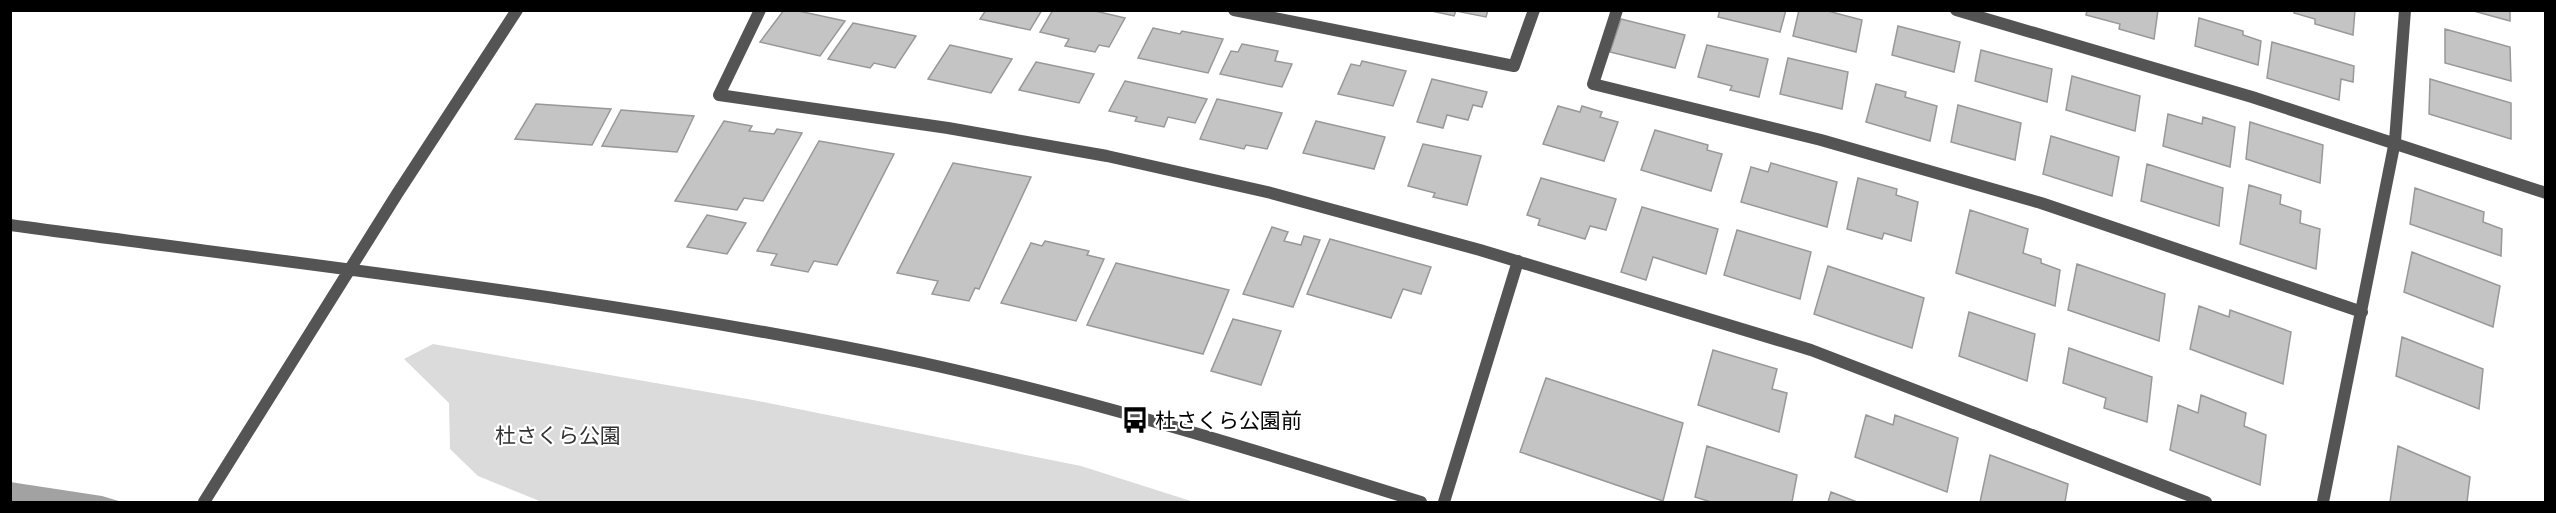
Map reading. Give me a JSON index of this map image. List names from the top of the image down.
{
  "parks": ["杜さくら公園"],
  "places": {
    "bus stop": ["杜さくら公園前"]
  }
}
